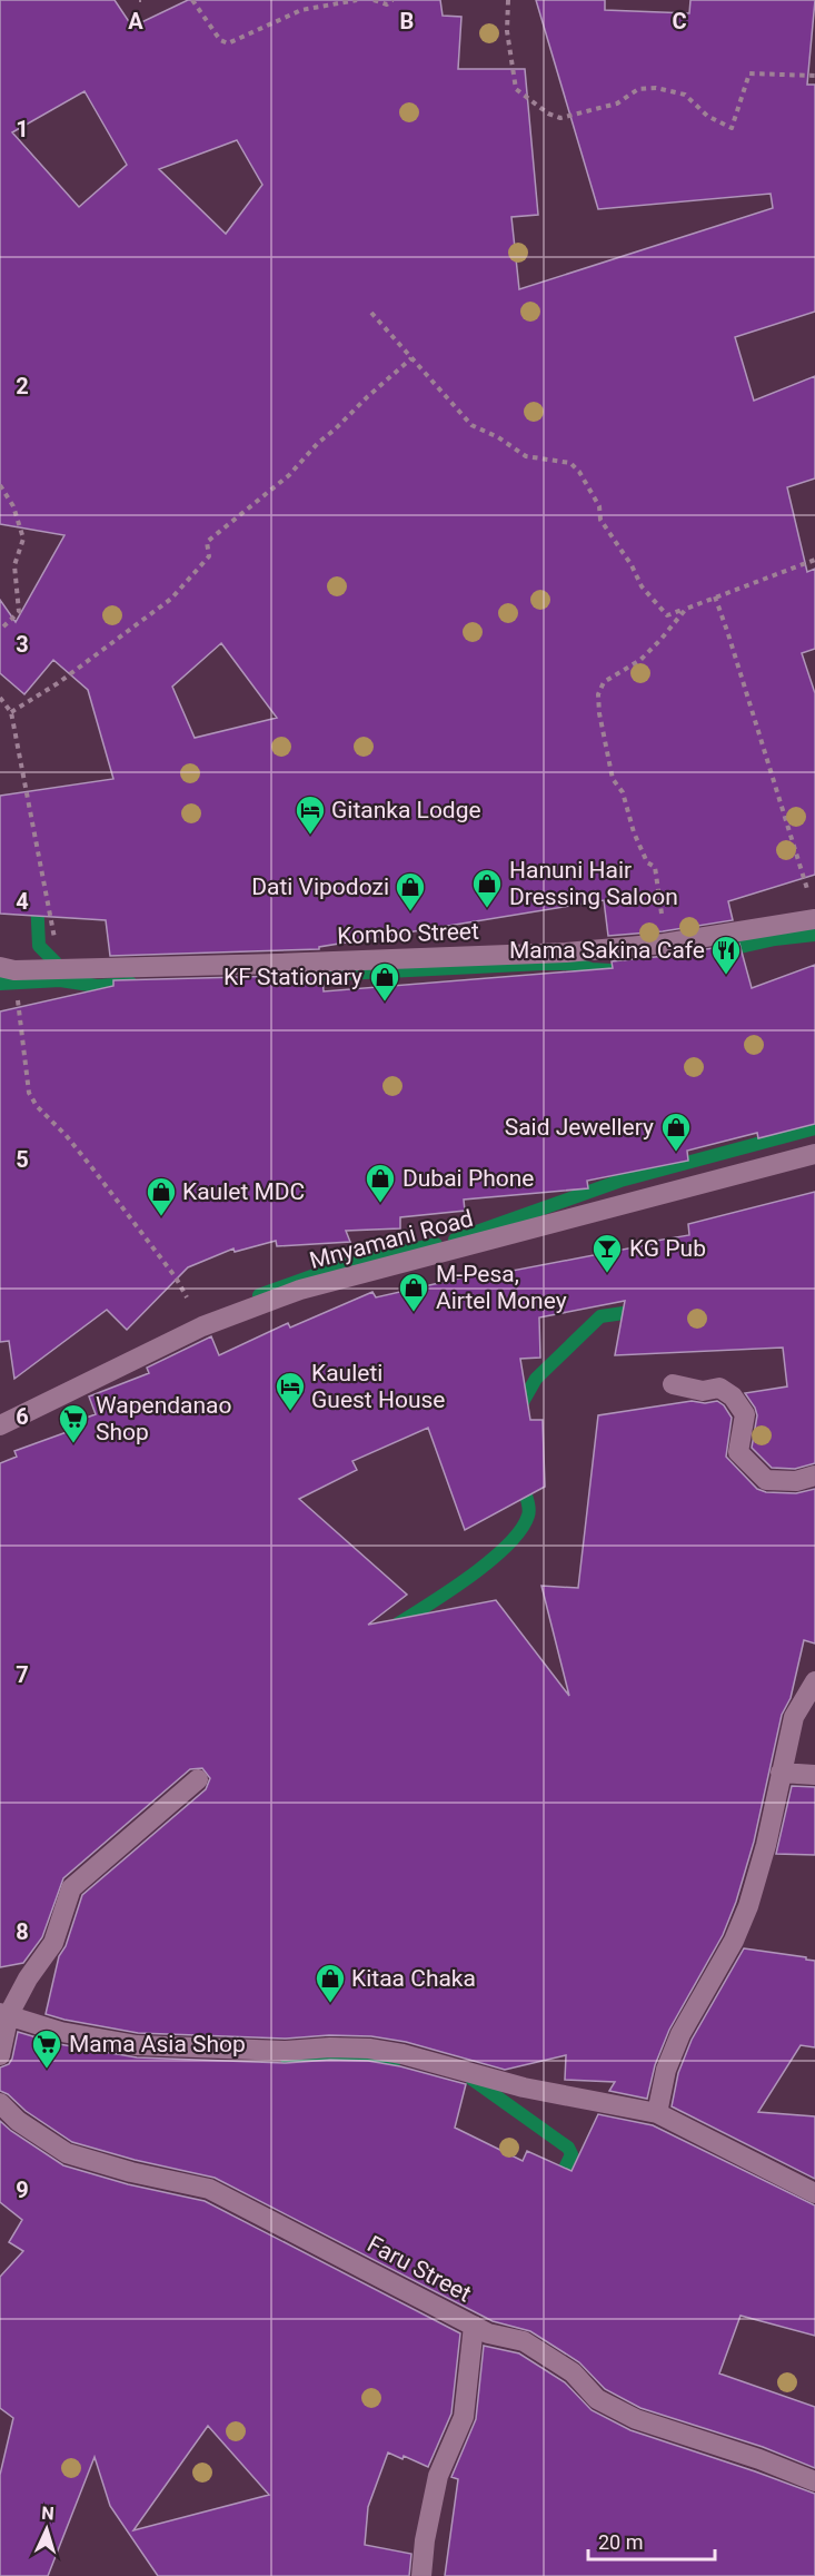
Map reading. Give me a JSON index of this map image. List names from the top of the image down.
{
  "streets": {
    "street": ["Kombo Street", "Mnyamani Road", "Faru Street"]
  },
  "places": {
    "hotel": ["Gitanka Lodge", "Kauleti Guest House"],
    "shop": [
      "Hanuni Hair Dressing Saloon",
      "Dati Vipodozi",
      "KF Stationary",
      "Said Jewellery",
      "Dubai Phone",
      "Kaulet MDC",
      "M-Pesa, Airtel Money",
      "Kitaa Chaka"
    ],
    "restaurant": ["Mama Sakina Cafe"],
    "bar": ["KG Pub"],
    "supermarket": ["Wapendanao Shop", "Mama Asia Shop"]
  },
  "scale_bar": "20 m",
  "north": "top",
  "grid": {
    "columns": ["A", "B", "C"],
    "rows": [
      "1",
      "2",
      "3",
      "4",
      "5",
      "6",
      "7",
      "8",
      "9"
    ]
  }
}
